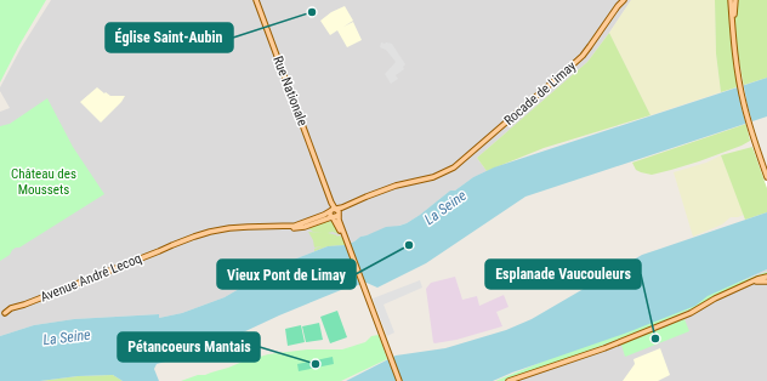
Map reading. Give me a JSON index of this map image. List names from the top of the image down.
{
  "streets": {
    "main road": ["Rue Nationale", "Rocade de Limay", "Avenue André Lecoq"]
  },
  "crossings": [
    ["Rue Nationale", "Rocade de Limay"],
    ["Rue Nationale", "Avenue André Lecoq"],
    ["Rocade de Limay", "Avenue André Lecoq"]
  ],
  "water": ["La Seine"],
  "parks": ["Château des Moussets"],
  "places": [
    "Église Saint-Aubin",
    "Vieux Pont de Limay",
    "Esplanade Vaucouleurs",
    "Pétancoeurs Mantais"
  ]
}
